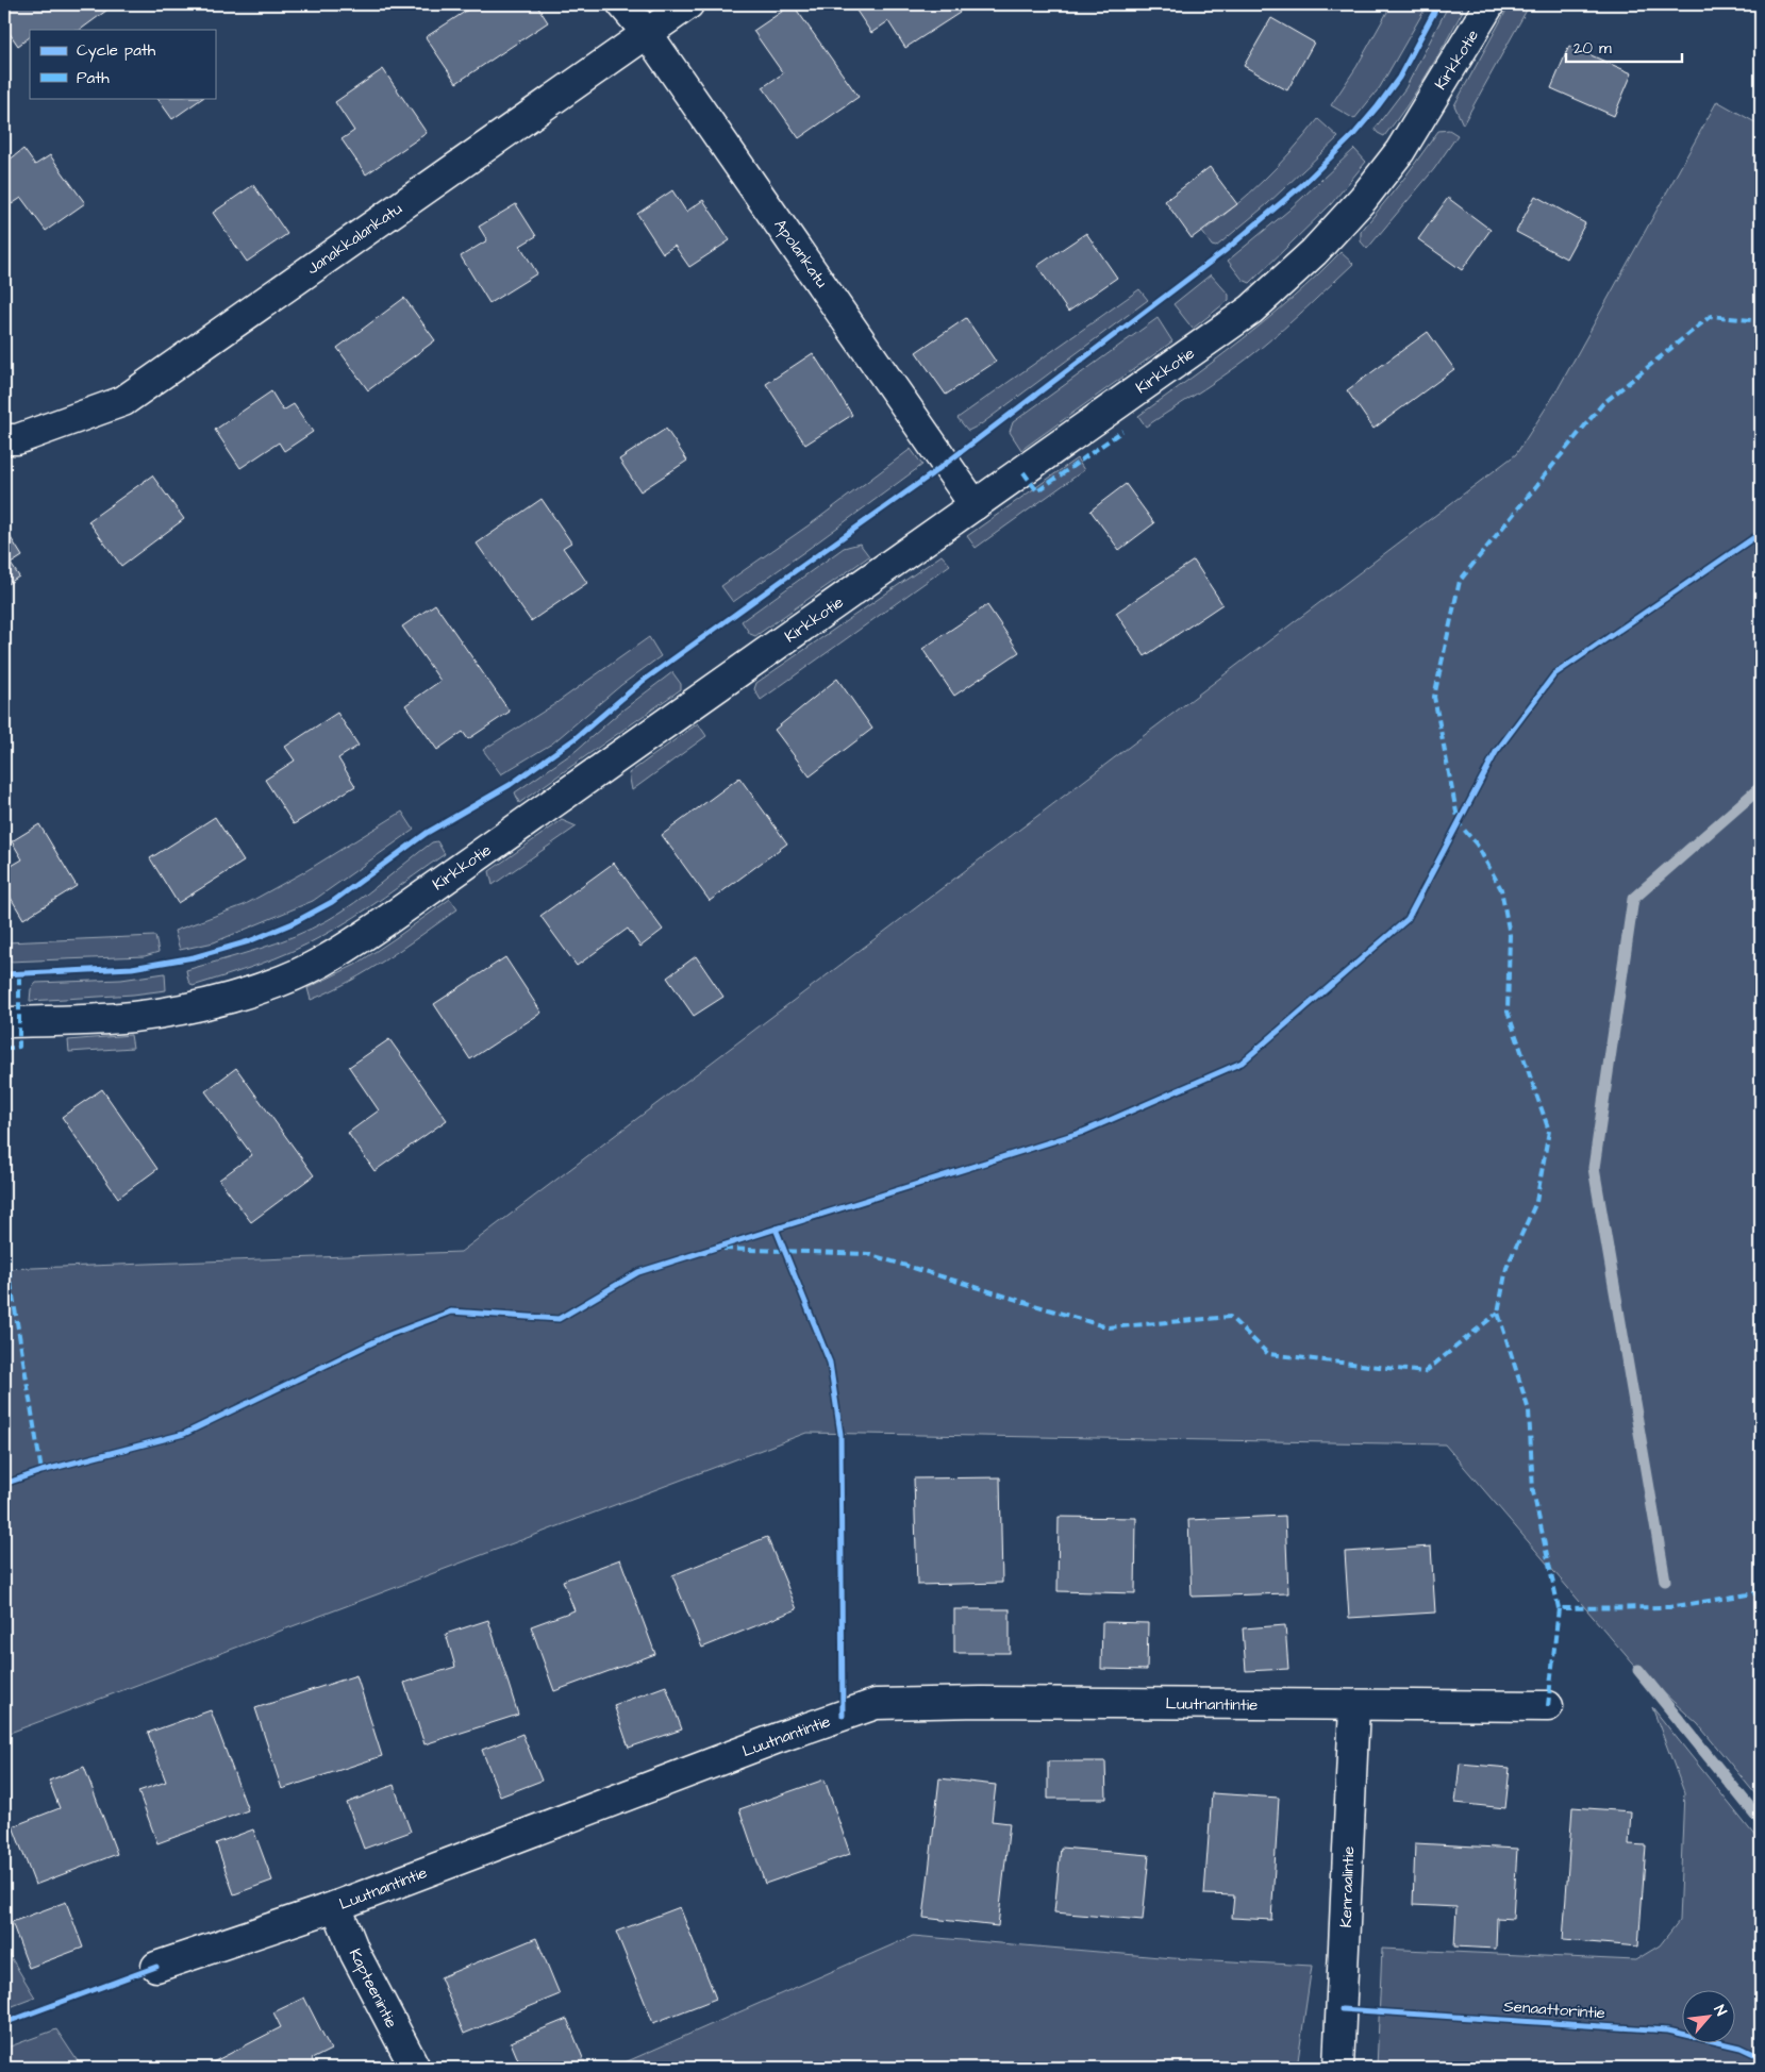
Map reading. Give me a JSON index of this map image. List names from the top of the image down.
{
  "streets": {
    "street": [
      "Kirkkotie",
      "Janakkalankatu",
      "Apolankatu",
      "Luutnantintie",
      "Kenraalintie",
      "Kapteenintie"
    ],
    "cycle path": ["Senaattorintie"]
  },
  "crossings": [
    ["Kirkkotie", "Apolankatu"],
    ["Janakkalankatu", "Apolankatu"],
    ["Luutnantintie", "Kenraalintie"],
    ["Luutnantintie", "Kapteenintie"]
  ],
  "legend": ["Cycle path", "Path"],
  "scale_bar": "20 m",
  "north": "top right"
}
